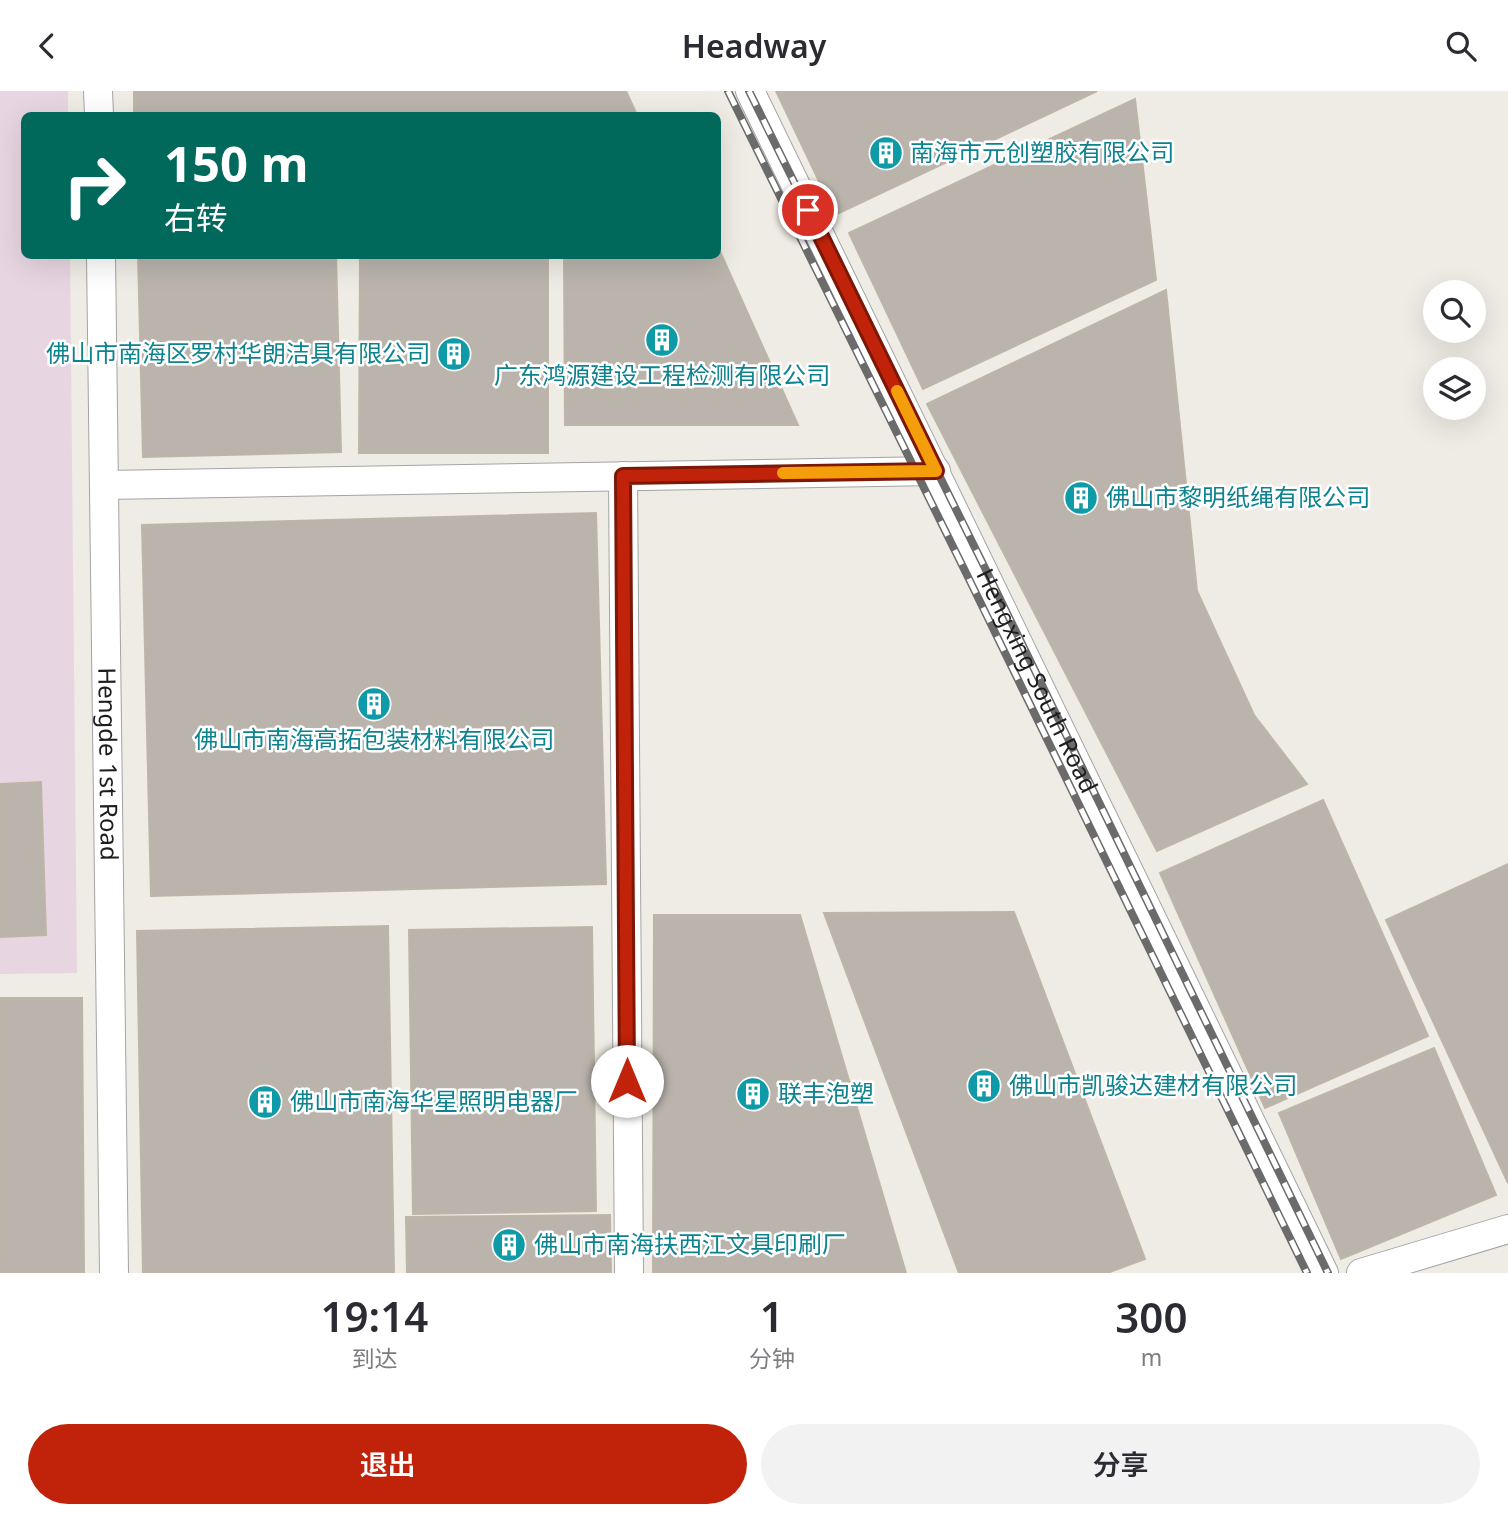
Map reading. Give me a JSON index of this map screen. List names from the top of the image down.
{
  "streets": {
    "street": ["Hengxing South Road", "Hengde 1st Road"]
  },
  "places": {
    "building": [
      "南海市元创塑胶有限公司",
      "广东鸿源建设工程检测有限公司",
      "佛山市南海区罗村华朗洁具有限公司",
      "佛山市黎明纸绳有限公司",
      "佛山市南海高拓包装材料有限公司",
      "佛山市凯骏达建材有限公司",
      "联丰泡塑",
      "佛山市南海华星照明电器厂",
      "佛山市南海扶西江文具印刷厂"
    ]
  },
  "page": {
    "header": "Headway",
    "turn": ["150 m", "右转"],
    "eta": [
      "19:14",
      "到达",
      "1",
      "分钟",
      "300",
      "m"
    ],
    "buttons": ["退出", "分享"]
  }
}
